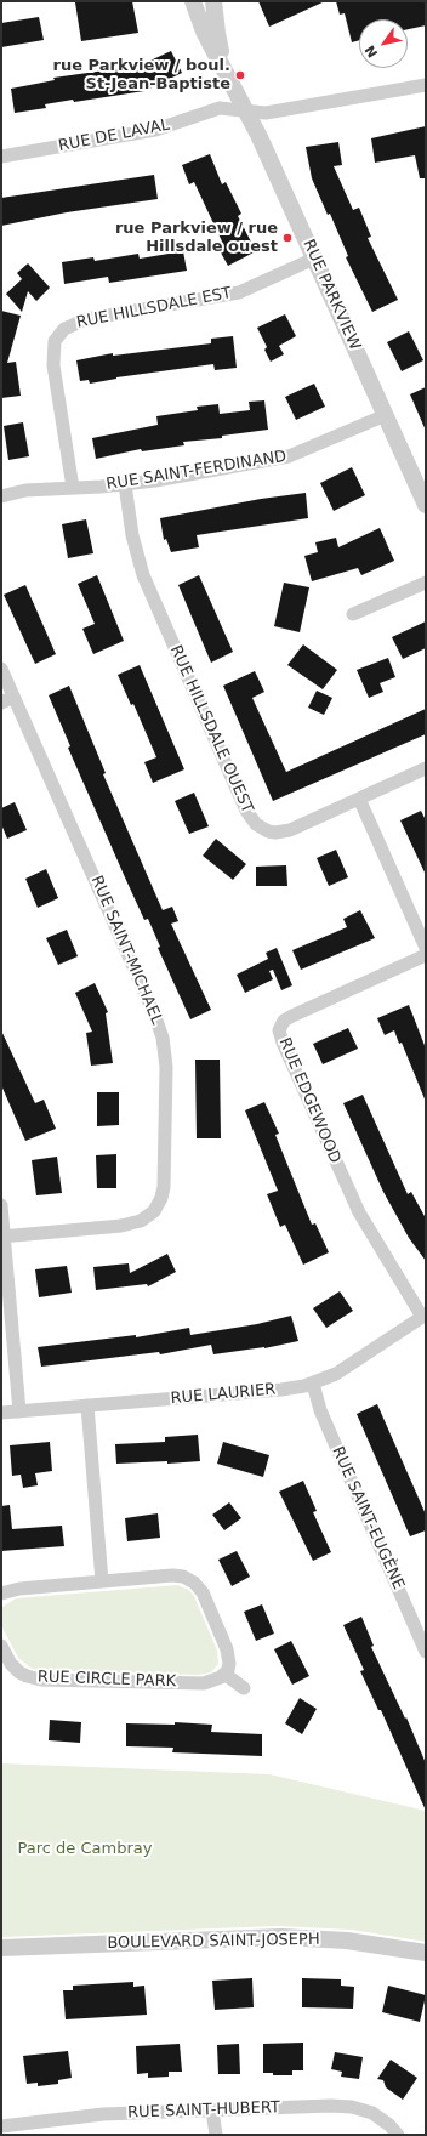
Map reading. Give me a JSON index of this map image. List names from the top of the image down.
{
  "streets": {
    "street": [
      "RUE DE LAVAL",
      "RUE PARKVIEW",
      "RUE HILLSDALE EST",
      "RUE SAINT-FERDINAND",
      "RUE HILLSDALE OUEST",
      "RUE SAINT-MICHAEL",
      "RUE EDGEWOOD",
      "RUE LAURIER",
      "RUE SAINT-EUGÈNE",
      "RUE CIRCLE PARK",
      "BOULEVARD SAINT-JOSEPH",
      "RUE SAINT-HUBERT"
    ]
  },
  "crossings": [
    ["RUE DE LAVAL", "RUE PARKVIEW"],
    ["RUE PARKVIEW", "RUE HILLSDALE EST"],
    ["RUE PARKVIEW", "RUE SAINT-FERDINAND"],
    ["RUE HILLSDALE EST", "RUE SAINT-FERDINAND"],
    ["RUE SAINT-FERDINAND", "RUE HILLSDALE OUEST"],
    ["RUE EDGEWOOD", "RUE LAURIER"],
    ["RUE LAURIER", "RUE SAINT-EUGÈNE"]
  ],
  "parks": ["Parc de Cambray"],
  "places": ["rue Parkview / boul. St-Jean-Baptiste", "rue Parkview / rue Hillsdale ouest"],
  "north": "bottom left"
}
